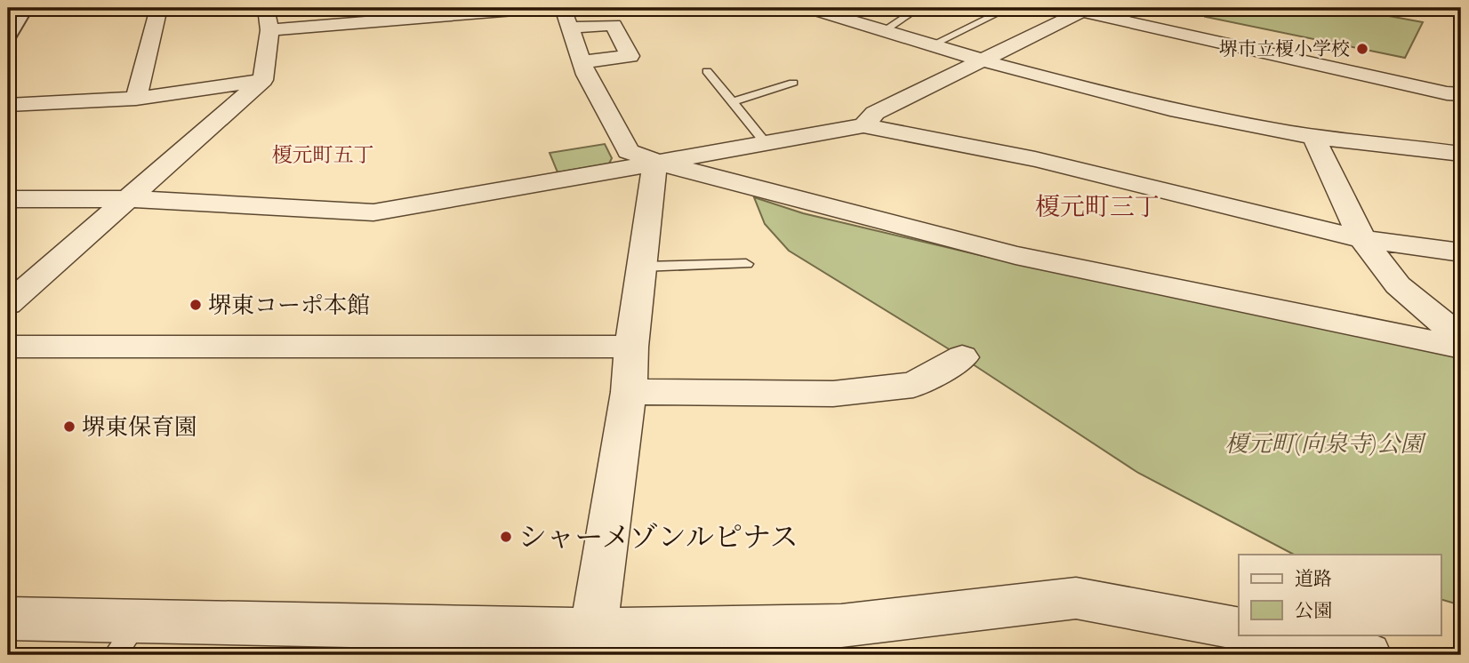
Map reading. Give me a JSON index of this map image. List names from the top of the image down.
{
  "districts": ["榎元町五丁", "榎元町三丁"],
  "parks": ["榎元町(向泉寺)公園"],
  "places": [
    "堺市立榎小学校",
    "堺東コーポ本館",
    "堺東保育園",
    "シャーメゾンルピナス"
  ],
  "legend": ["道路", "公園"]
}
